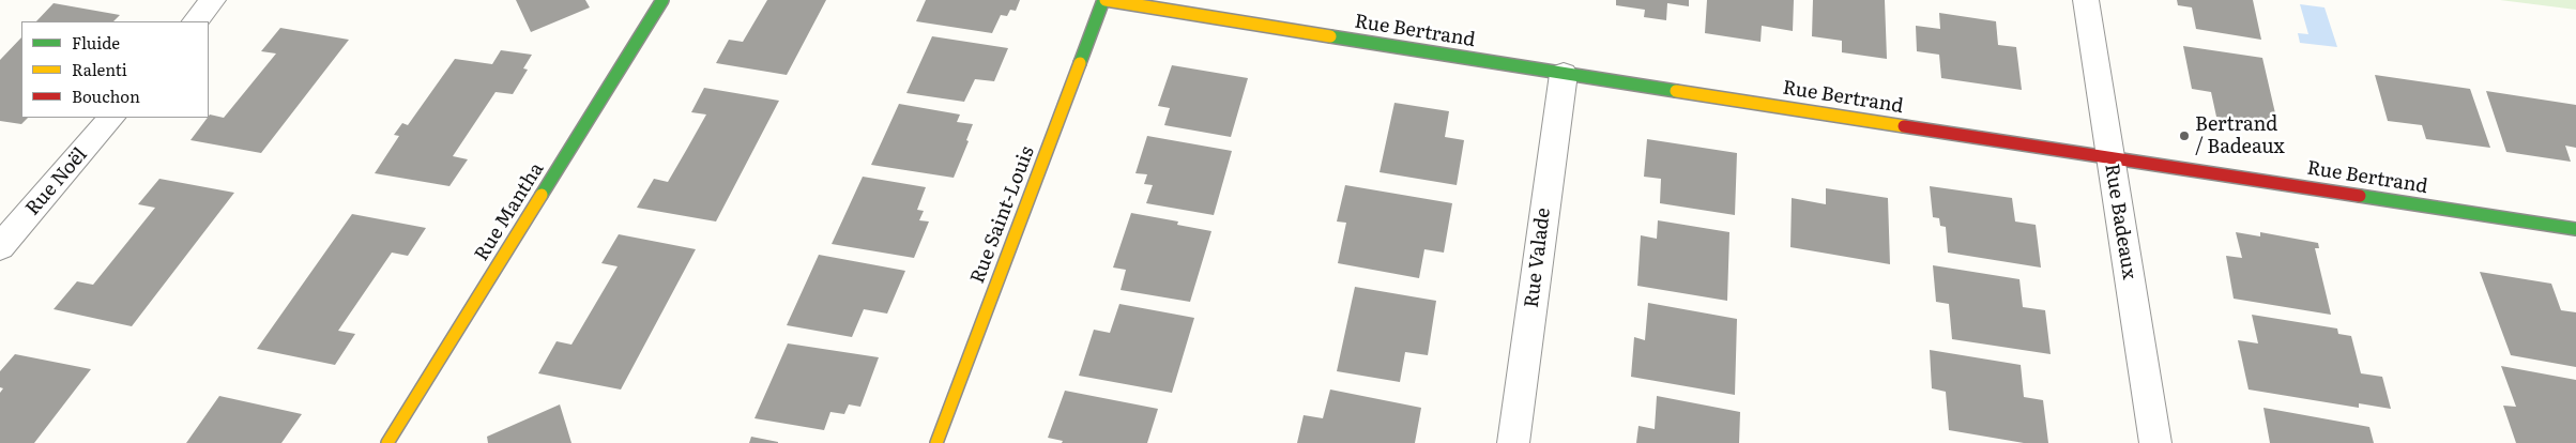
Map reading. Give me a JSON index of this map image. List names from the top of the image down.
{
  "streets": {
    "street": [
      "Rue Bertrand",
      "Rue Noël",
      "Rue Mantha",
      "Rue Saint-Louis",
      "Rue Badeaux",
      "Rue Valade"
    ]
  },
  "crossings": [
    ["Rue Bertrand", "Rue Saint-Louis"],
    ["Rue Bertrand", "Rue Badeaux"],
    ["Rue Bertrand", "Rue Valade"]
  ],
  "places": ["Bertrand / Badeaux"],
  "legend": ["Fluide", "Ralenti", "Bouchon"]
}
